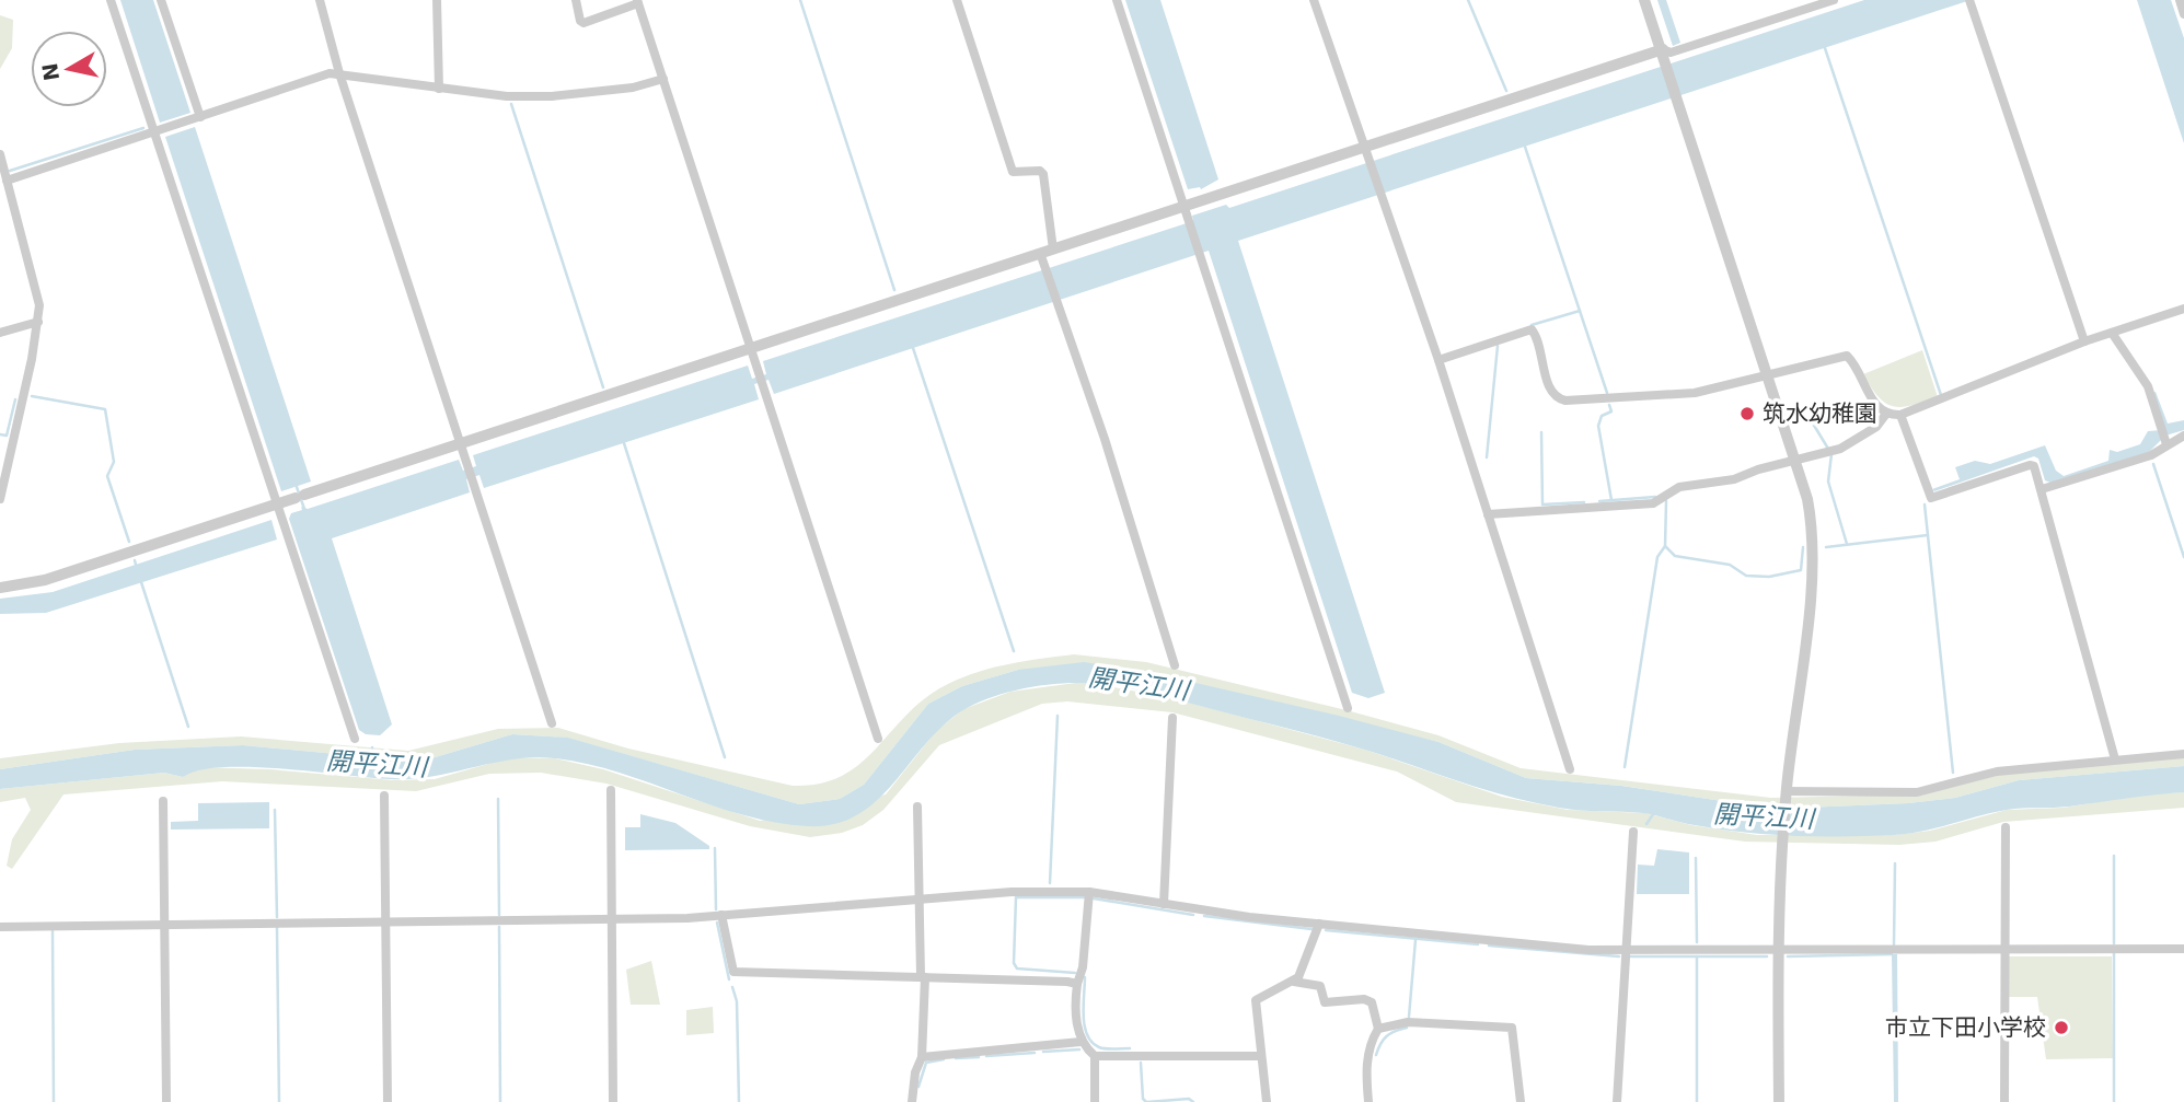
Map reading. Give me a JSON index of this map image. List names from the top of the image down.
{
  "water": ["開平江川"],
  "places": ["筑水幼稚園", "市立下田小学校"],
  "north": "left"
}
